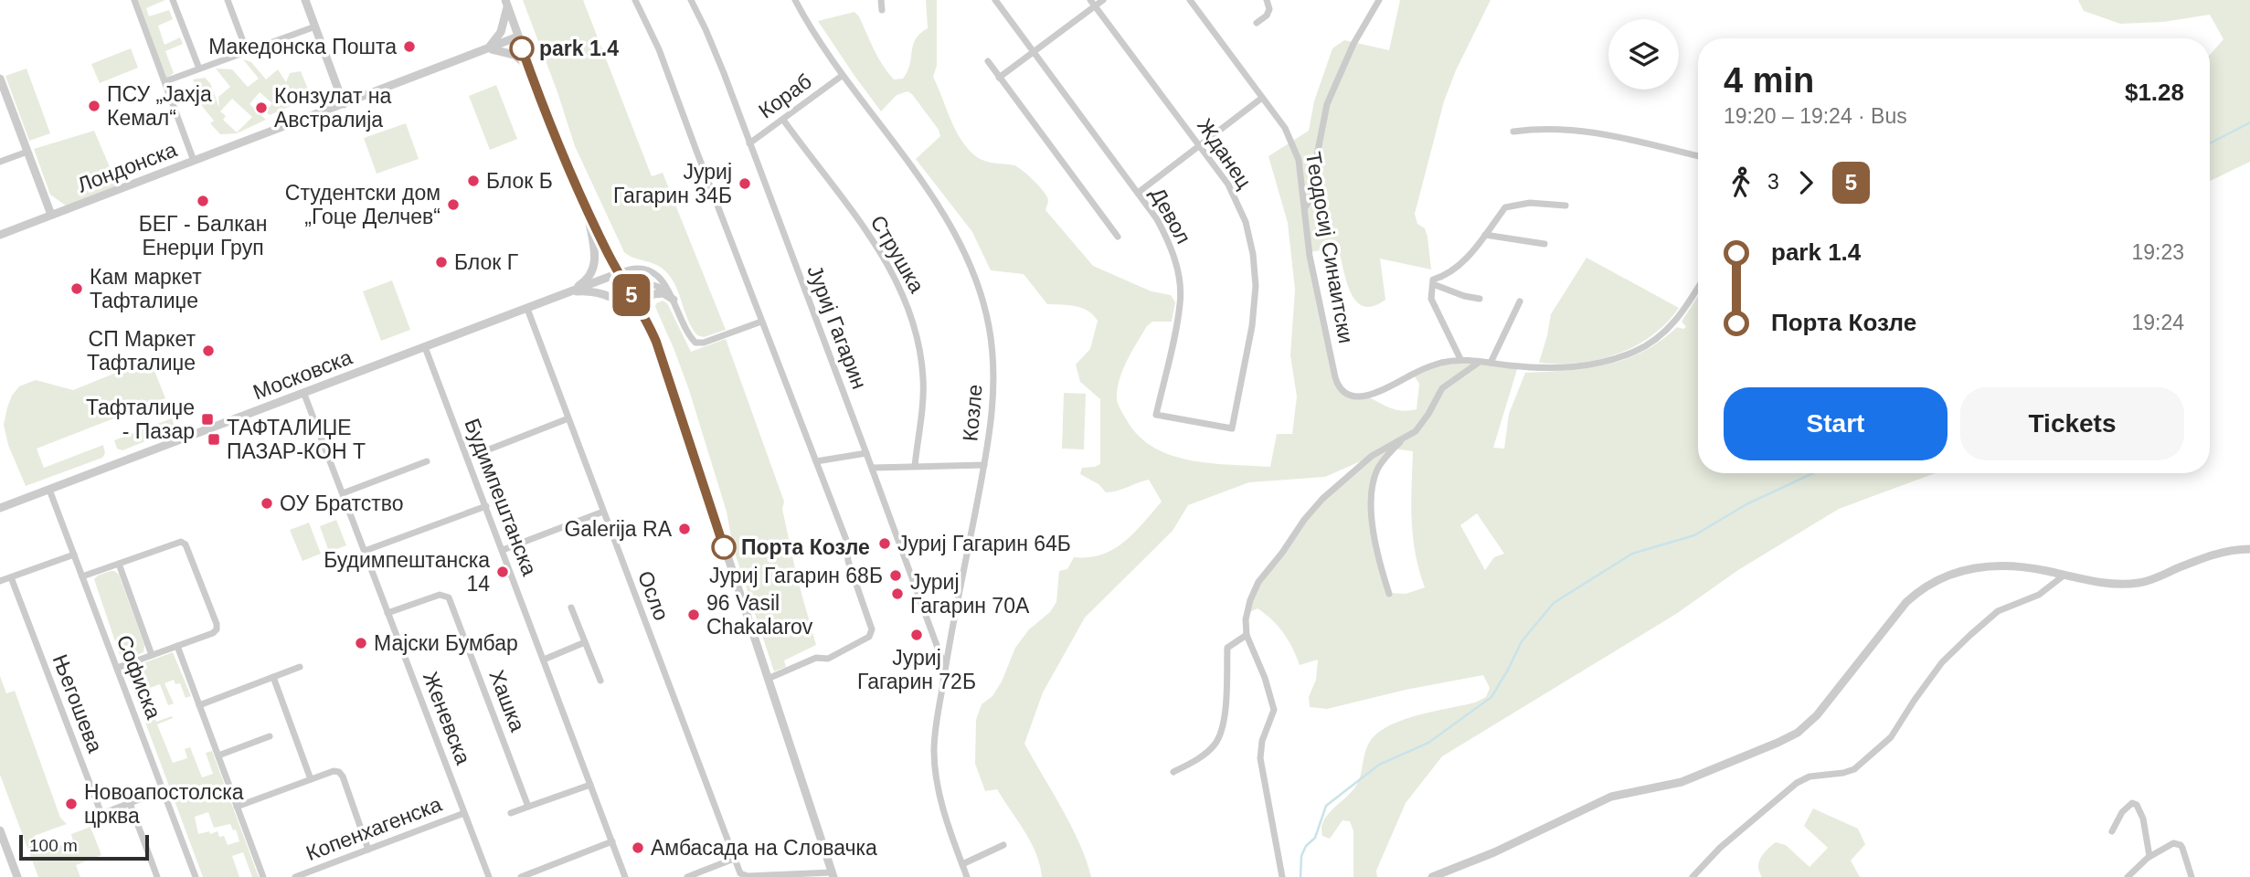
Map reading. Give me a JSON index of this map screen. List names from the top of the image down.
{
  "streets": {
    "street": [
      "Кораб",
      "Жданец",
      "Лондонска",
      "Девол",
      "Теодосиј Синаитски",
      "Струшка",
      "Јуриј Гагарин",
      "Московска",
      "Козле",
      "Будимпештанска",
      "Осло",
      "Софиска",
      "Хашка",
      "Његошева",
      "Женевска",
      "Копенхагенска"
    ]
  },
  "crossings": [
    ["Кораб", "Струшка"],
    ["Кораб", "Јуриј Гагарин"],
    ["Кораб", "Козле"],
    ["Жданец", "Девол"],
    ["Јуриј Гагарин", "Козле"],
    ["Московска", "Будимпештанска"],
    ["Московска", "Осло"],
    ["Московска", "Софиска"],
    ["Московска", "Женевска"],
    ["Софиска", "Његошева"],
    ["Хашка", "Женевска"],
    ["Женевска", "Копенхагенска"]
  ],
  "places": {
    "other": [
      "Македонска Пошта",
      "park 1.4",
      "ПСУ „Јахја Кемал“",
      "Конзулат на Австралија",
      "Блок Б",
      "Јуриј Гагарин 34Б",
      "БЕГ - Балкан Енерџи Груп",
      "Студентски дом „Гоце Делчев“",
      "Блок Г",
      "Кам маркет Тафталиџе",
      "СП Маркет Тафталиџе",
      "ОУ Братство",
      "Galerija RA",
      "Јуриј Гагарин 64Б",
      "Порта Козле",
      "Будимпештанска 14",
      "Јуриј Гагарин 68Б",
      "Јуриј Гагарин 70А",
      "96 Vasil Chakalarov",
      "Јуриј Гагарин 72Б",
      "Мајски Бумбар",
      "Новоапостолска црква",
      "Амбасада на Словачка"
    ],
    "transit": ["Тафталиџе - Пазар", "ТАФТАЛИЏЕ ПАЗАР-КОН Т"]
  },
  "lines": ["bus line 5"],
  "scale_bar": "100 m",
  "page": {
    "on_map": "5",
    "heading": ["4 min", "19:20 – 19:24 · Bus", "$1.28"],
    "legs": ["3", "5"],
    "list": [
      {
        "name": "park 1.4",
        "value": "19:23"
      },
      {
        "name": "Порта Козле",
        "value": "19:24"
      }
    ],
    "buttons": ["Start", "Tickets"],
    "scale": "100 m"
  }
}
